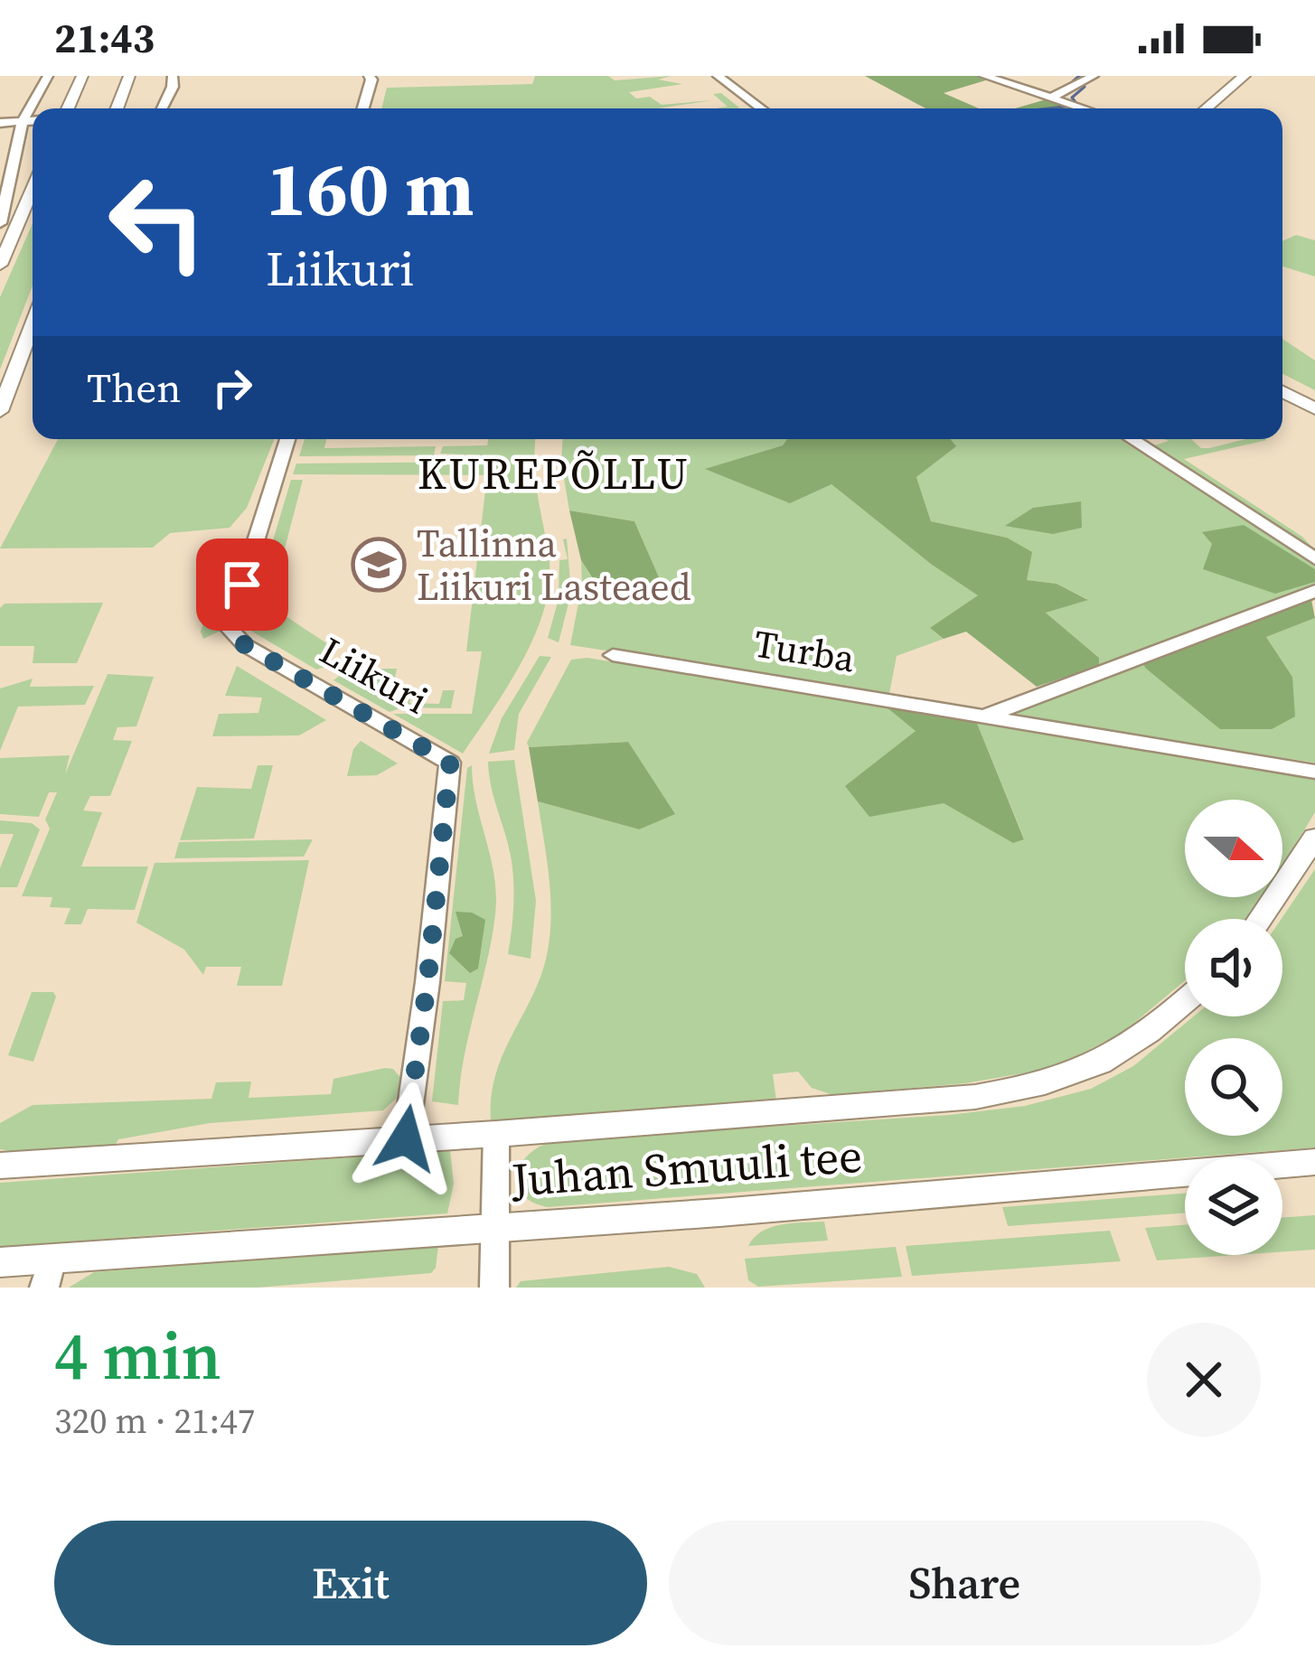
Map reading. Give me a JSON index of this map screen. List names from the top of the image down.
{
  "streets": {
    "main road": ["Juhan Smuuli tee"],
    "street": ["Turba", "Liikuri"]
  },
  "crossings": [
    ["Liikuri", "Juhan Smuuli tee"]
  ],
  "districts": ["KUREPÕLLU"],
  "places": {
    "school or university": ["Tallinna Liikuri Lasteaed"]
  },
  "north": "right",
  "page": {
    "status": "21:43",
    "turn": ["160 m", "Liikuri"],
    "then": "Then",
    "heading": ["4 min", "320 m · 21:47"],
    "buttons": ["Exit", "Share"]
  }
}
